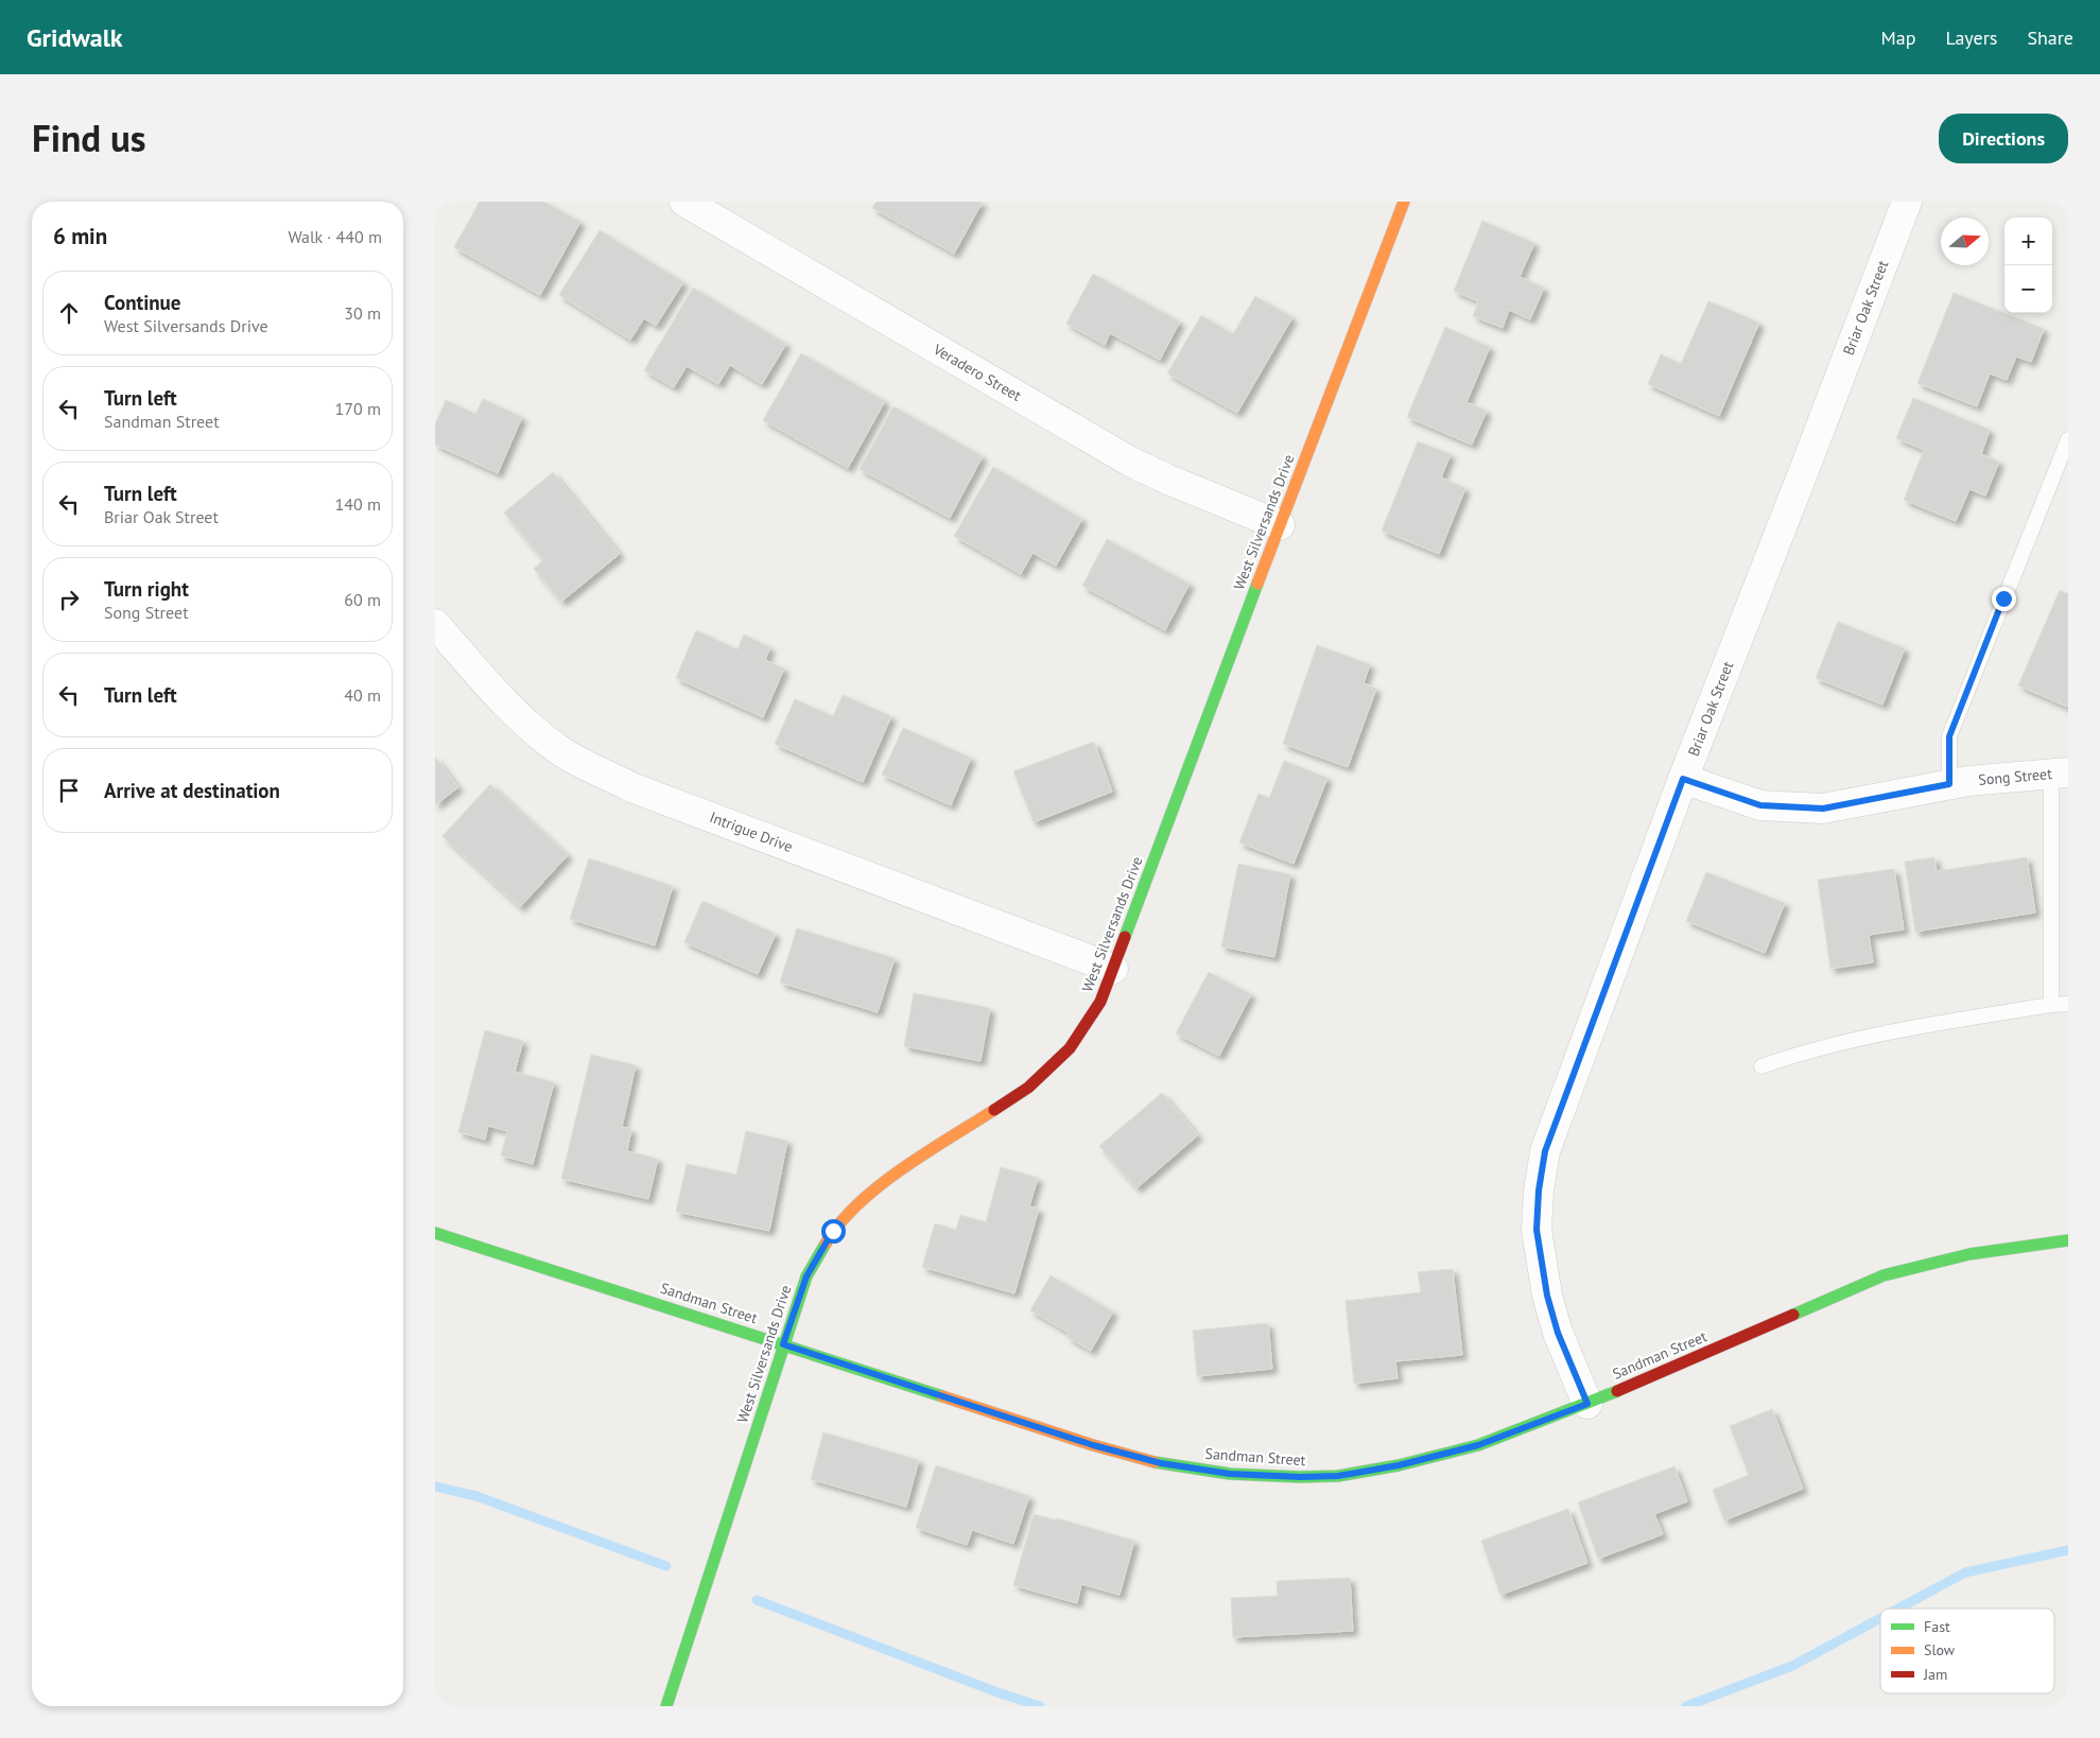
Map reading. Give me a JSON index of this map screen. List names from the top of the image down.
{
  "streets": {
    "street": [
      "Briar Oak Street",
      "Veradero Street",
      "West Silversands Drive",
      "Song Street",
      "Intrigue Drive",
      "Sandman Street"
    ]
  },
  "crossings": [
    ["Briar Oak Street", "Song Street"],
    ["Briar Oak Street", "Sandman Street"],
    ["Veradero Street", "West Silversands Drive"],
    ["West Silversands Drive", "Intrigue Drive"],
    ["West Silversands Drive", "Sandman Street"]
  ],
  "legend": ["Fast", "Slow", "Jam"],
  "north": "right",
  "page": {
    "header": "Gridwalk",
    "nav": ["Map", "Layers", "Share"],
    "title": "Find us",
    "buttons": "Directions",
    "heading": ["6 min", "Walk · 440 m"],
    "map_buttons": ["+", "−"],
    "list": [
      ["Continue", "West Silversands Drive", "30 m"],
      ["Turn left", "Sandman Street", "170 m"],
      ["Turn left", "Briar Oak Street", "140 m"],
      ["Turn right", "Song Street", "60 m"],
      ["Turn left", "40 m"],
      "Arrive at destination"
    ]
  }
}
